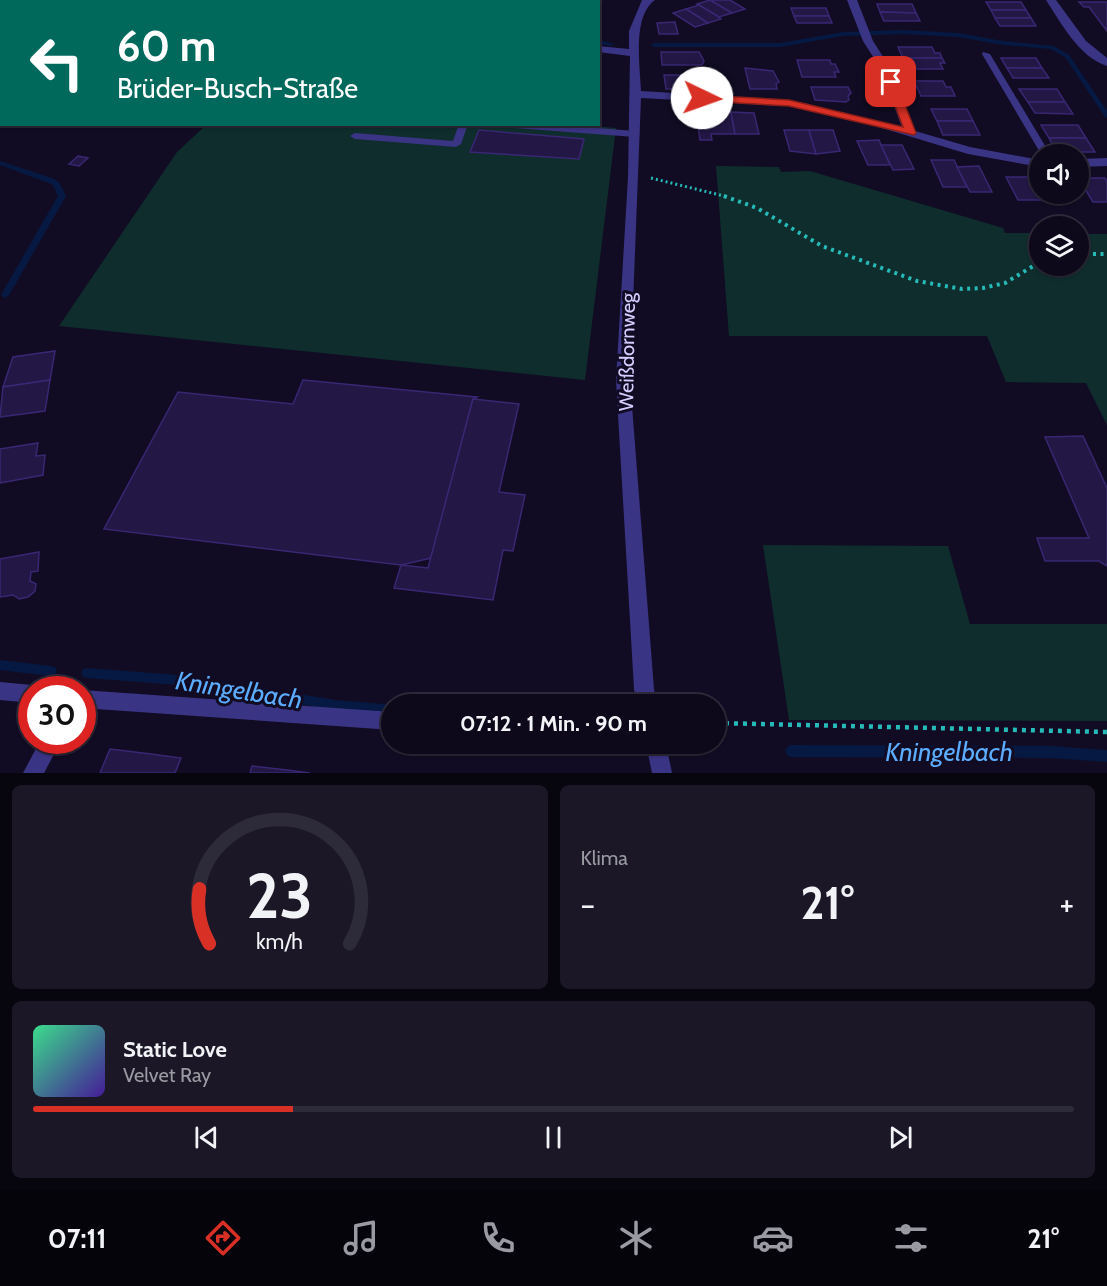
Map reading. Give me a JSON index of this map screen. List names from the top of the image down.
{
  "streets": {
    "street": ["Weißdornweg"]
  },
  "water": ["Kningelbach"],
  "page": {
    "turn": ["60 m", "Brüder-Busch-Straße"],
    "limit": "30",
    "trip": "07:12 · 1 Min. · 90 m",
    "tile": "Klima",
    "heat": ["−", "21°", "+"],
    "song": ["Static Love", "Velvet Ray"],
    "tabs": ["07:11", "21°"],
    "gauge": ["23", "km/h"]
  }
}
